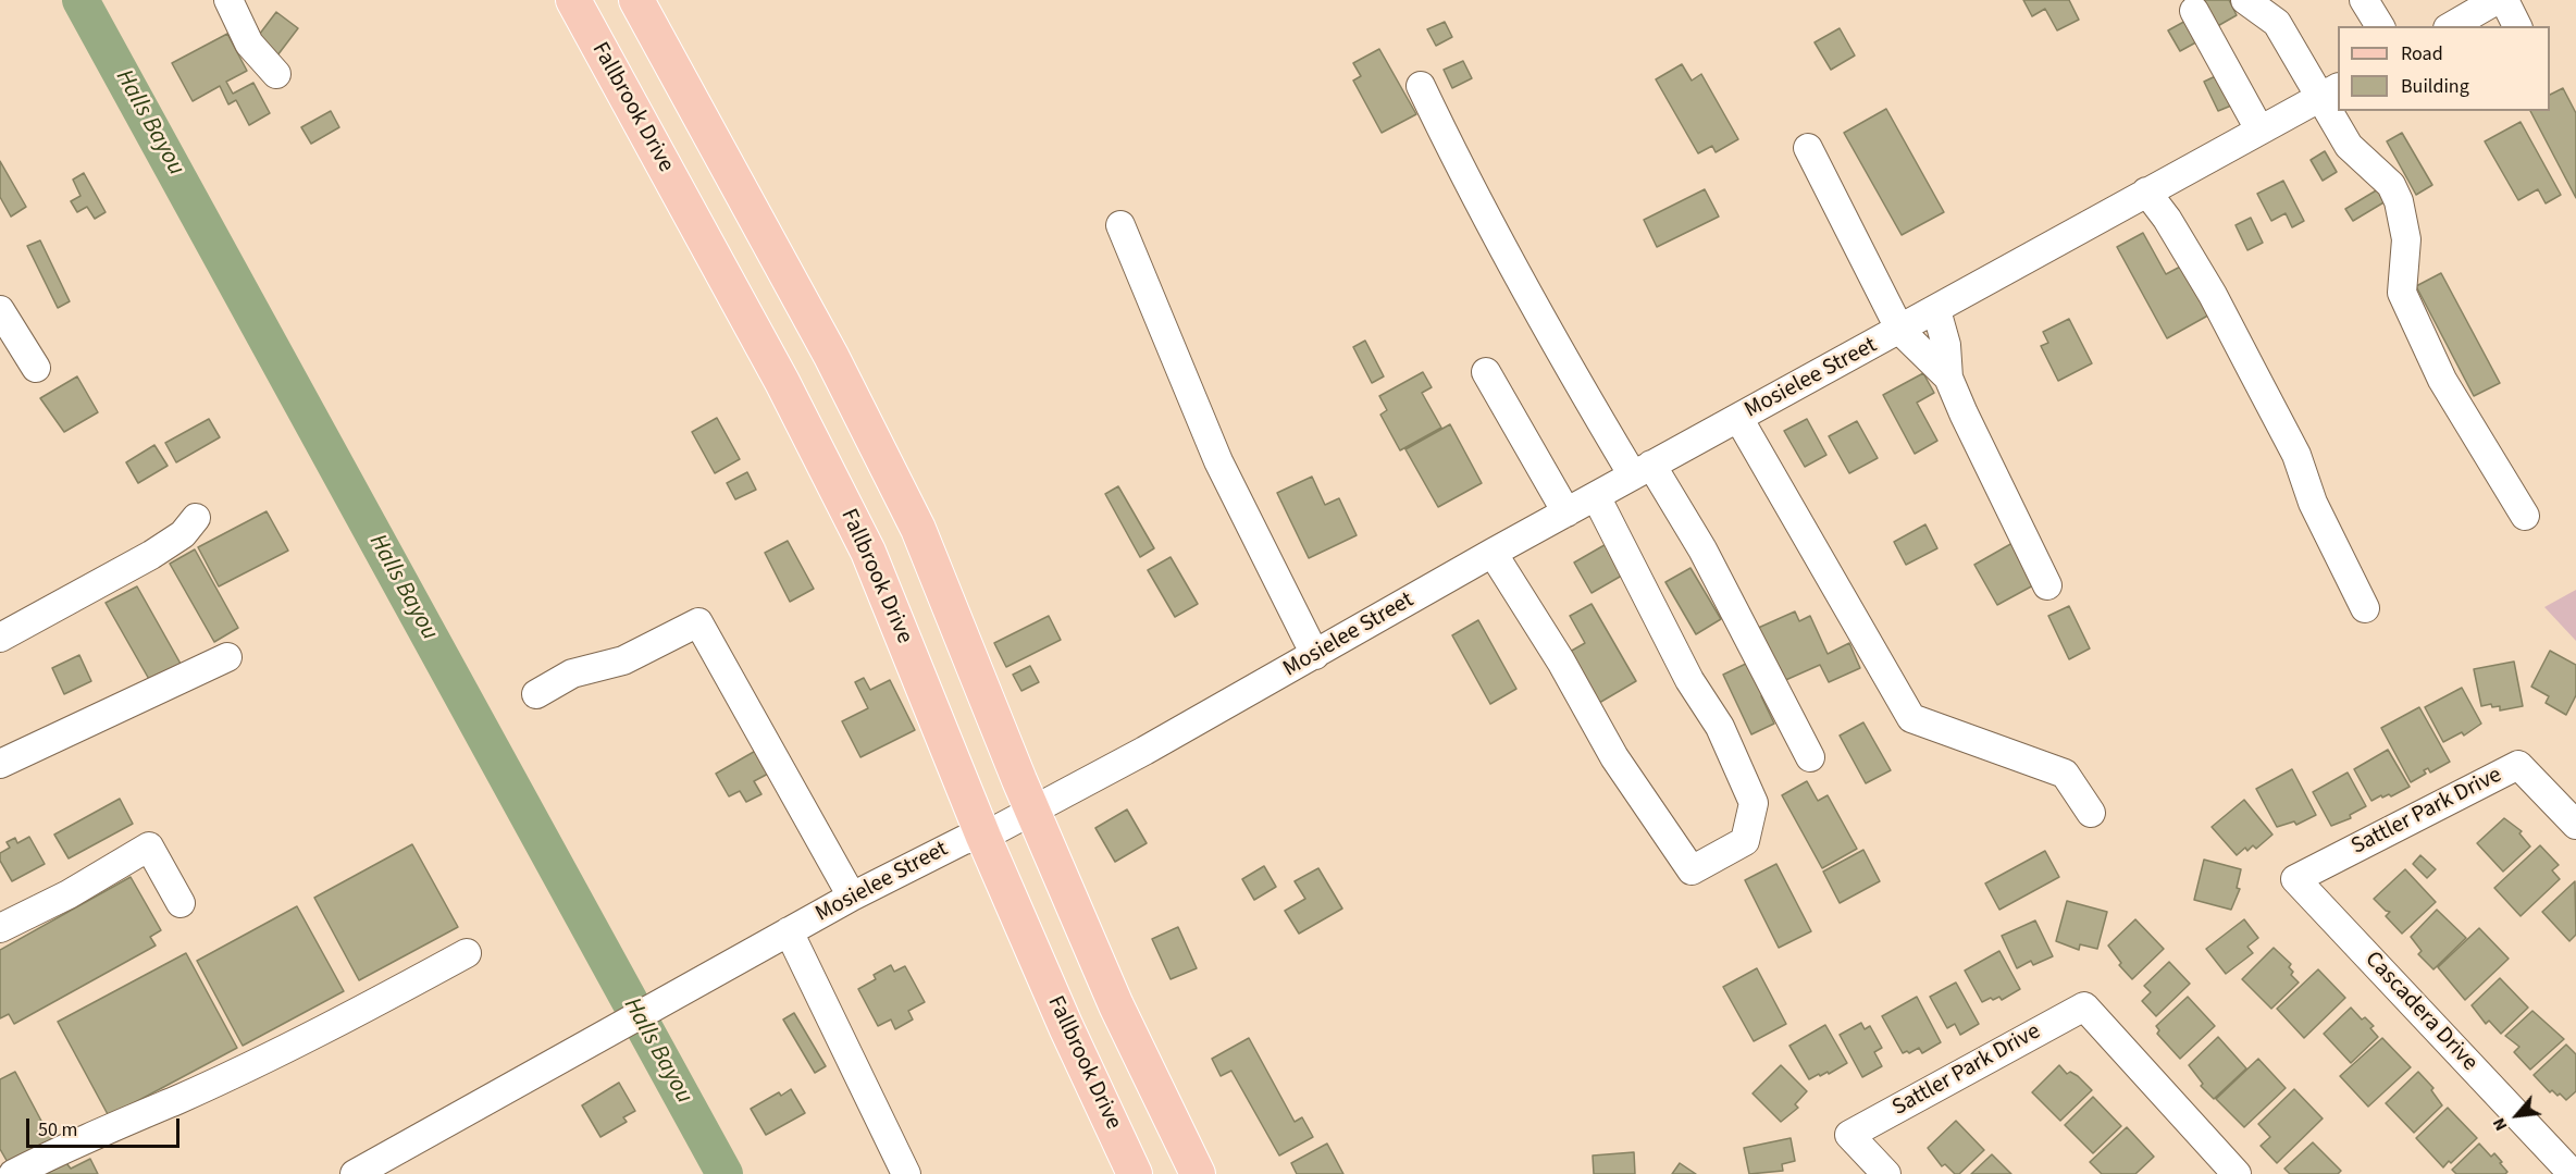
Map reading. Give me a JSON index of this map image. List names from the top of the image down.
{
  "streets": {
    "main road": ["Fallbrook Drive"],
    "street": ["Mosielee Street", "Sattler Park Drive", "Cascadera Drive"]
  },
  "crossings": [
    ["Fallbrook Drive", "Mosielee Street"],
    ["Sattler Park Drive", "Cascadera Drive"]
  ],
  "water": ["Halls Bayou"],
  "legend": ["Road", "Building"],
  "scale_bar": "50 m",
  "north": "bottom left"
}
